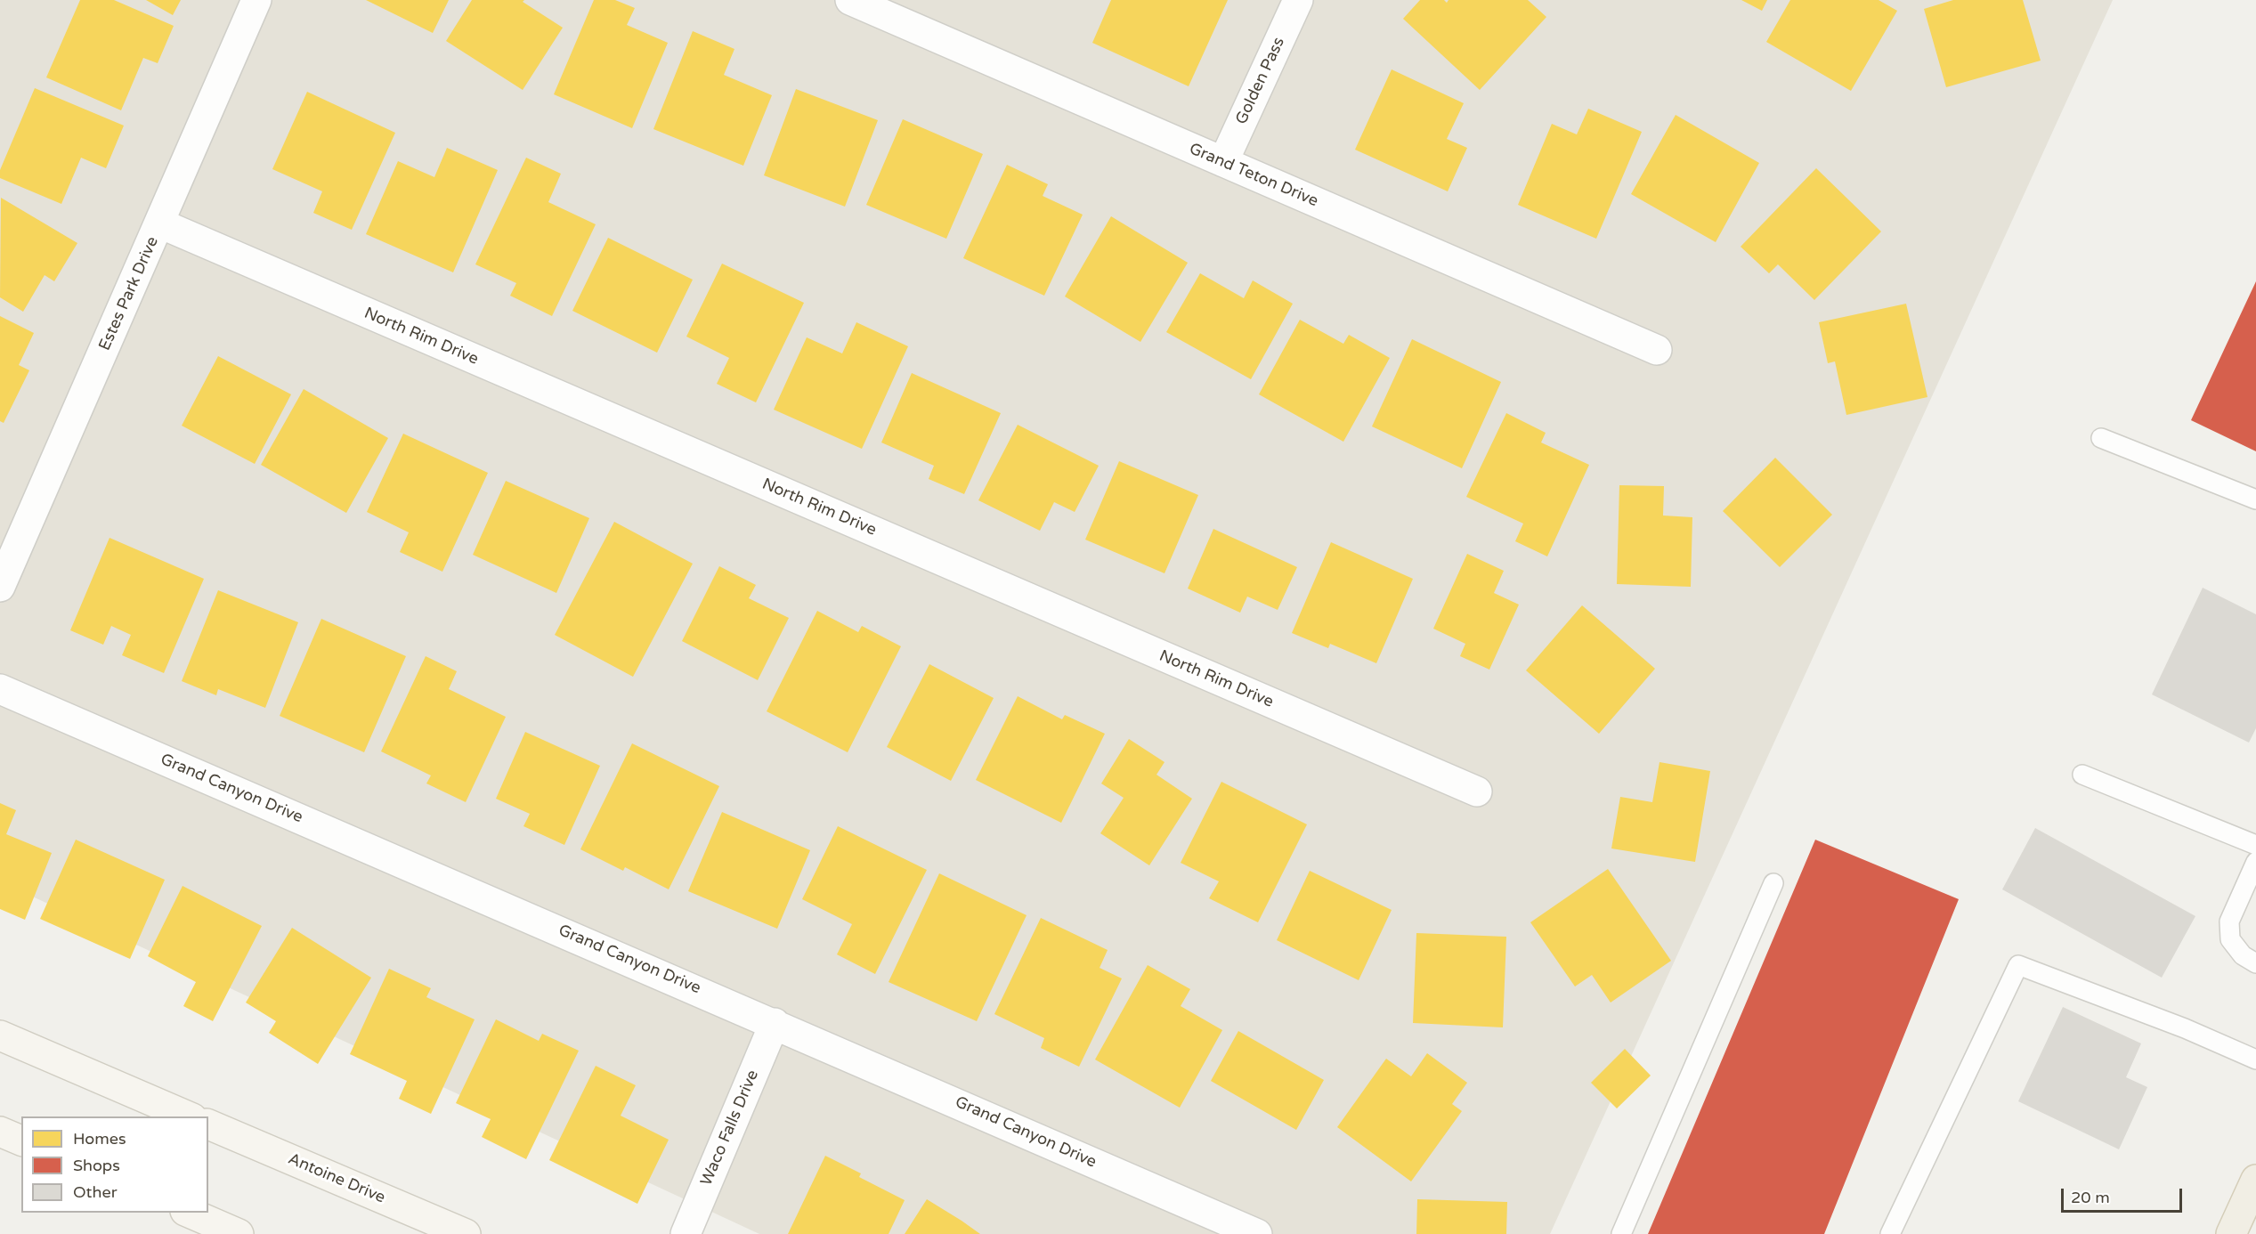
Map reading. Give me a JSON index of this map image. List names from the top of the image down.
{
  "streets": {
    "main road": ["Antoine Drive"],
    "street": [
      "Golden Pass",
      "Grand Teton Drive",
      "Estes Park Drive",
      "North Rim Drive",
      "Grand Canyon Drive",
      "Waco Falls Drive"
    ]
  },
  "crossings": [
    ["Golden Pass", "Grand Teton Drive"],
    ["Estes Park Drive", "North Rim Drive"],
    ["Grand Canyon Drive", "Waco Falls Drive"]
  ],
  "legend": ["Homes", "Shops", "Other"],
  "scale_bar": "20 m"
}
